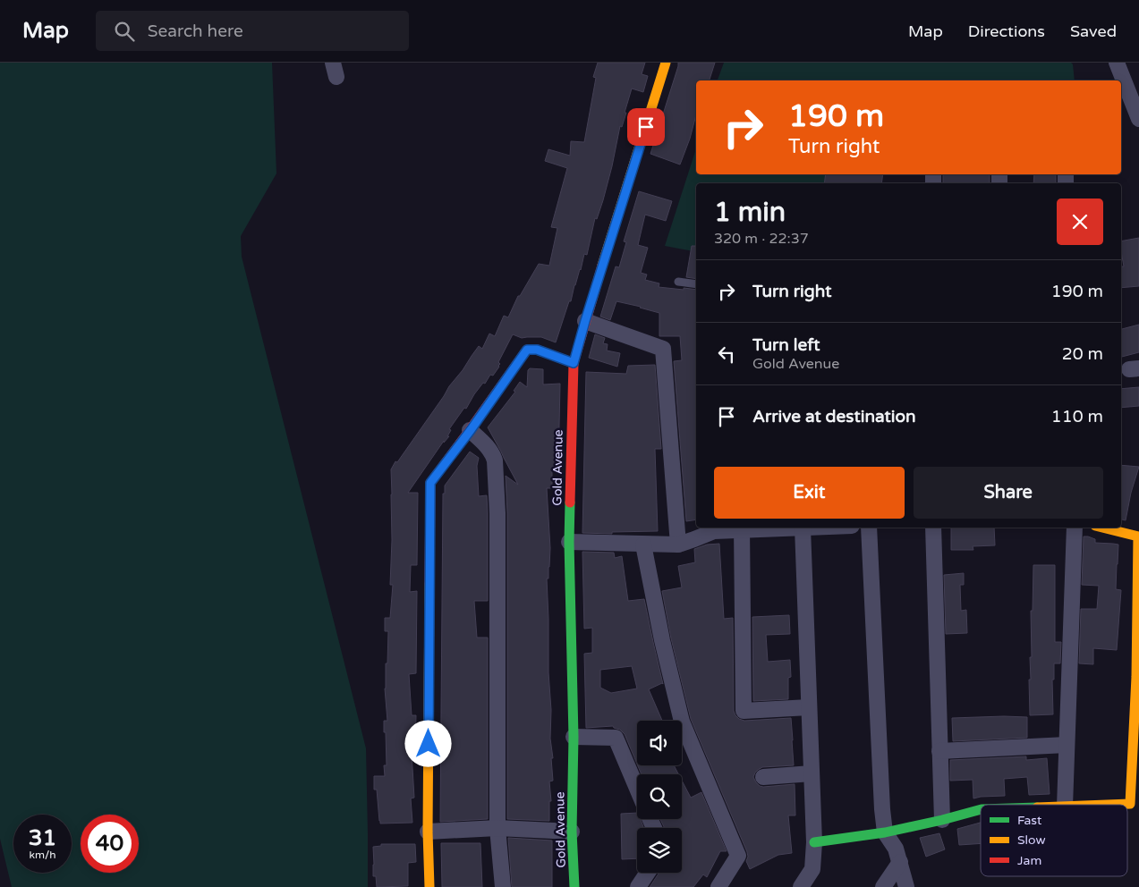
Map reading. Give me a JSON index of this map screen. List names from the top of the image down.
{
  "streets": {
    "street": ["Gold Avenue"]
  },
  "legend": ["Fast", "Slow", "Jam"],
  "page": {
    "header": "Map",
    "search": "Search here",
    "nav": ["Map", "Directions", "Saved"],
    "turn": ["190 m", "Turn right"],
    "heading": ["1 min", "320 m · 22:37"],
    "list": [
      {
        "name": "Turn right",
        "value": "190 m"
      },
      {
        "name": "Turn left",
        "note": "Gold Avenue",
        "value": "20 m"
      },
      {
        "name": "Arrive at destination",
        "value": "110 m"
      }
    ],
    "buttons": ["Exit", "Share"],
    "speed": "31 km/h",
    "limit": "40"
  }
}
